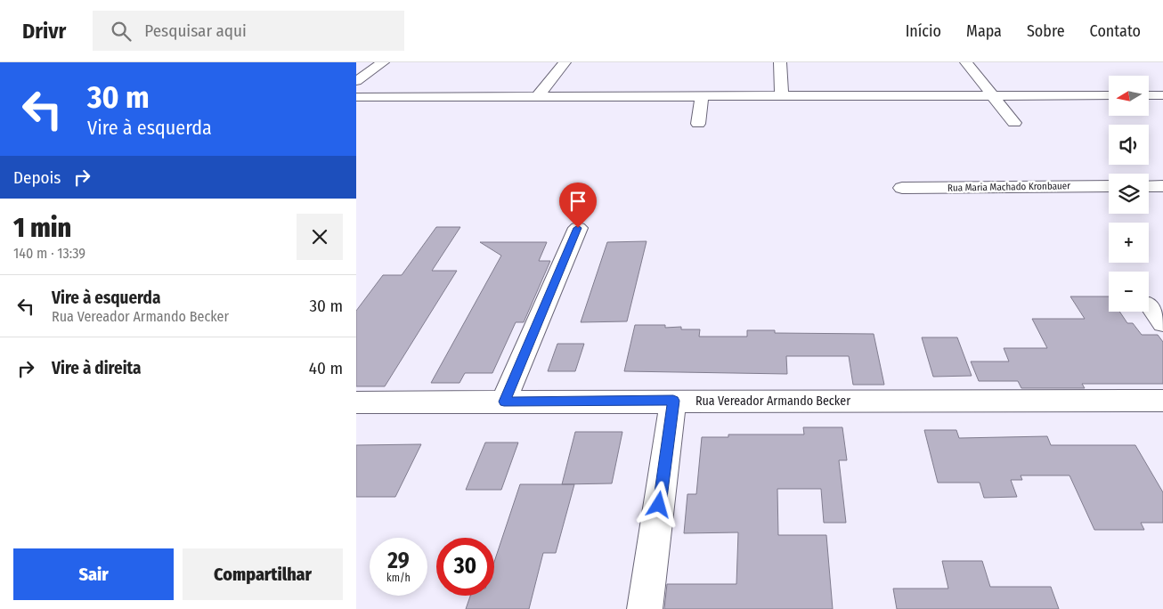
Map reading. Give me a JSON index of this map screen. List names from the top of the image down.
{
  "streets": {
    "street": ["Rua Maria Machado Kronbauer", "Rua Vereador Armando Becker"]
  },
  "north": "left",
  "page": {
    "header": "Drivr",
    "search": "Pesquisar aqui",
    "nav": [
      "Início",
      "Mapa",
      "Sobre",
      "Contato"
    ],
    "turn": ["30 m", "Vire à esquerda"],
    "map_buttons": ["+", "−"],
    "then": "Depois",
    "heading": ["1 min", "140 m · 13:39"],
    "list": [
      {
        "name": "Vire à esquerda",
        "note": "Rua Vereador Armando Becker",
        "value": "30 m"
      },
      {
        "name": "Vire à direita",
        "value": "40 m"
      }
    ],
    "speed": "29 km/h",
    "limit": "30",
    "buttons": ["Sair", "Compartilhar"]
  }
}
